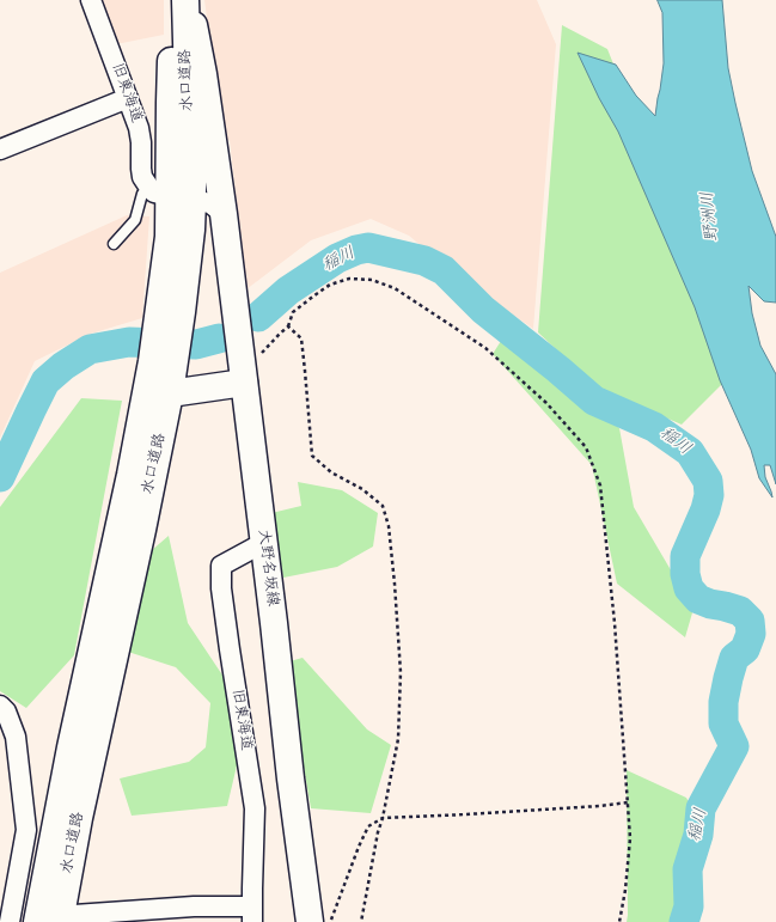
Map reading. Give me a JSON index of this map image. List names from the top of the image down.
{
  "streets": {
    "main road": ["水口道路", "大野名坂線"],
    "street": ["旧東海道"]
  },
  "crossings": [
    ["水口道路", "旧東海道"],
    ["水口道路", "大野名坂線"],
    ["旧東海道", "大野名坂線"]
  ],
  "water": ["野洲川", "稲川"]
}
